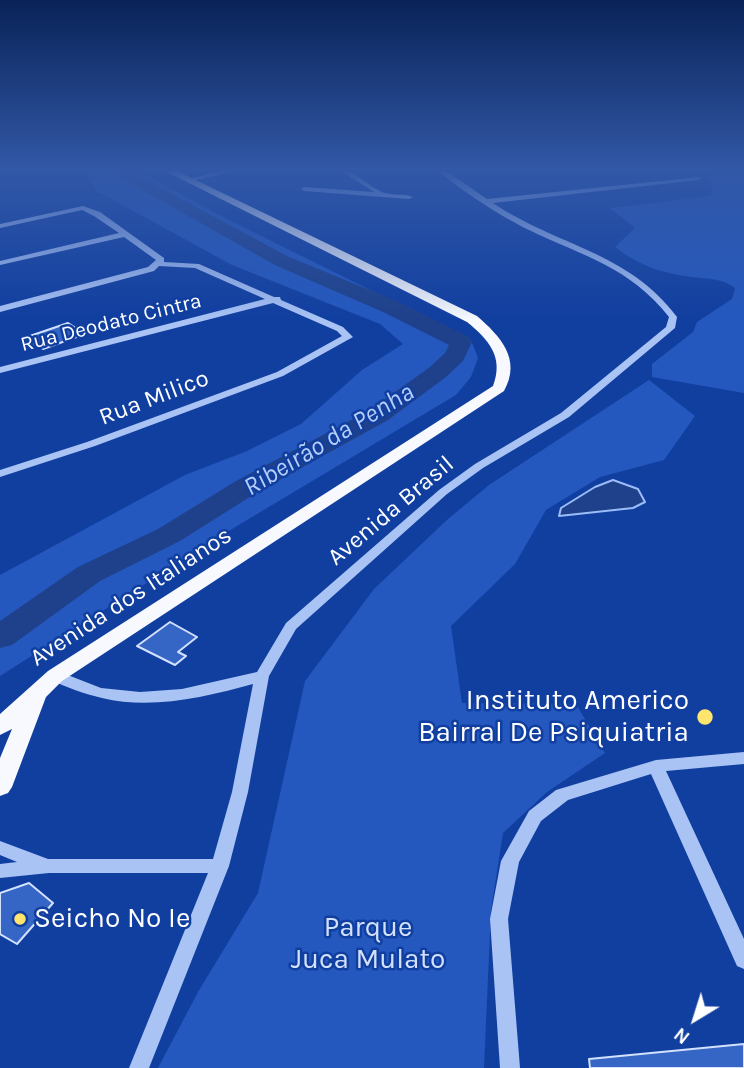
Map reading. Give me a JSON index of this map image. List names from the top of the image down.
{
  "streets": {
    "main road": ["Avenida dos Italianos"],
    "street": ["Rua Deodato Cintra", "Rua Milico", "Avenida Brasil"]
  },
  "crossings": [
    ["Rua Deodato Cintra", "Rua Milico"]
  ],
  "water": ["Ribeirão da Penha"],
  "parks": ["Parque Juca Mulato"],
  "places": ["Instituto Americo Bairral De Psiquiatria", "Seicho No Ie"],
  "north": "bottom left"
}
